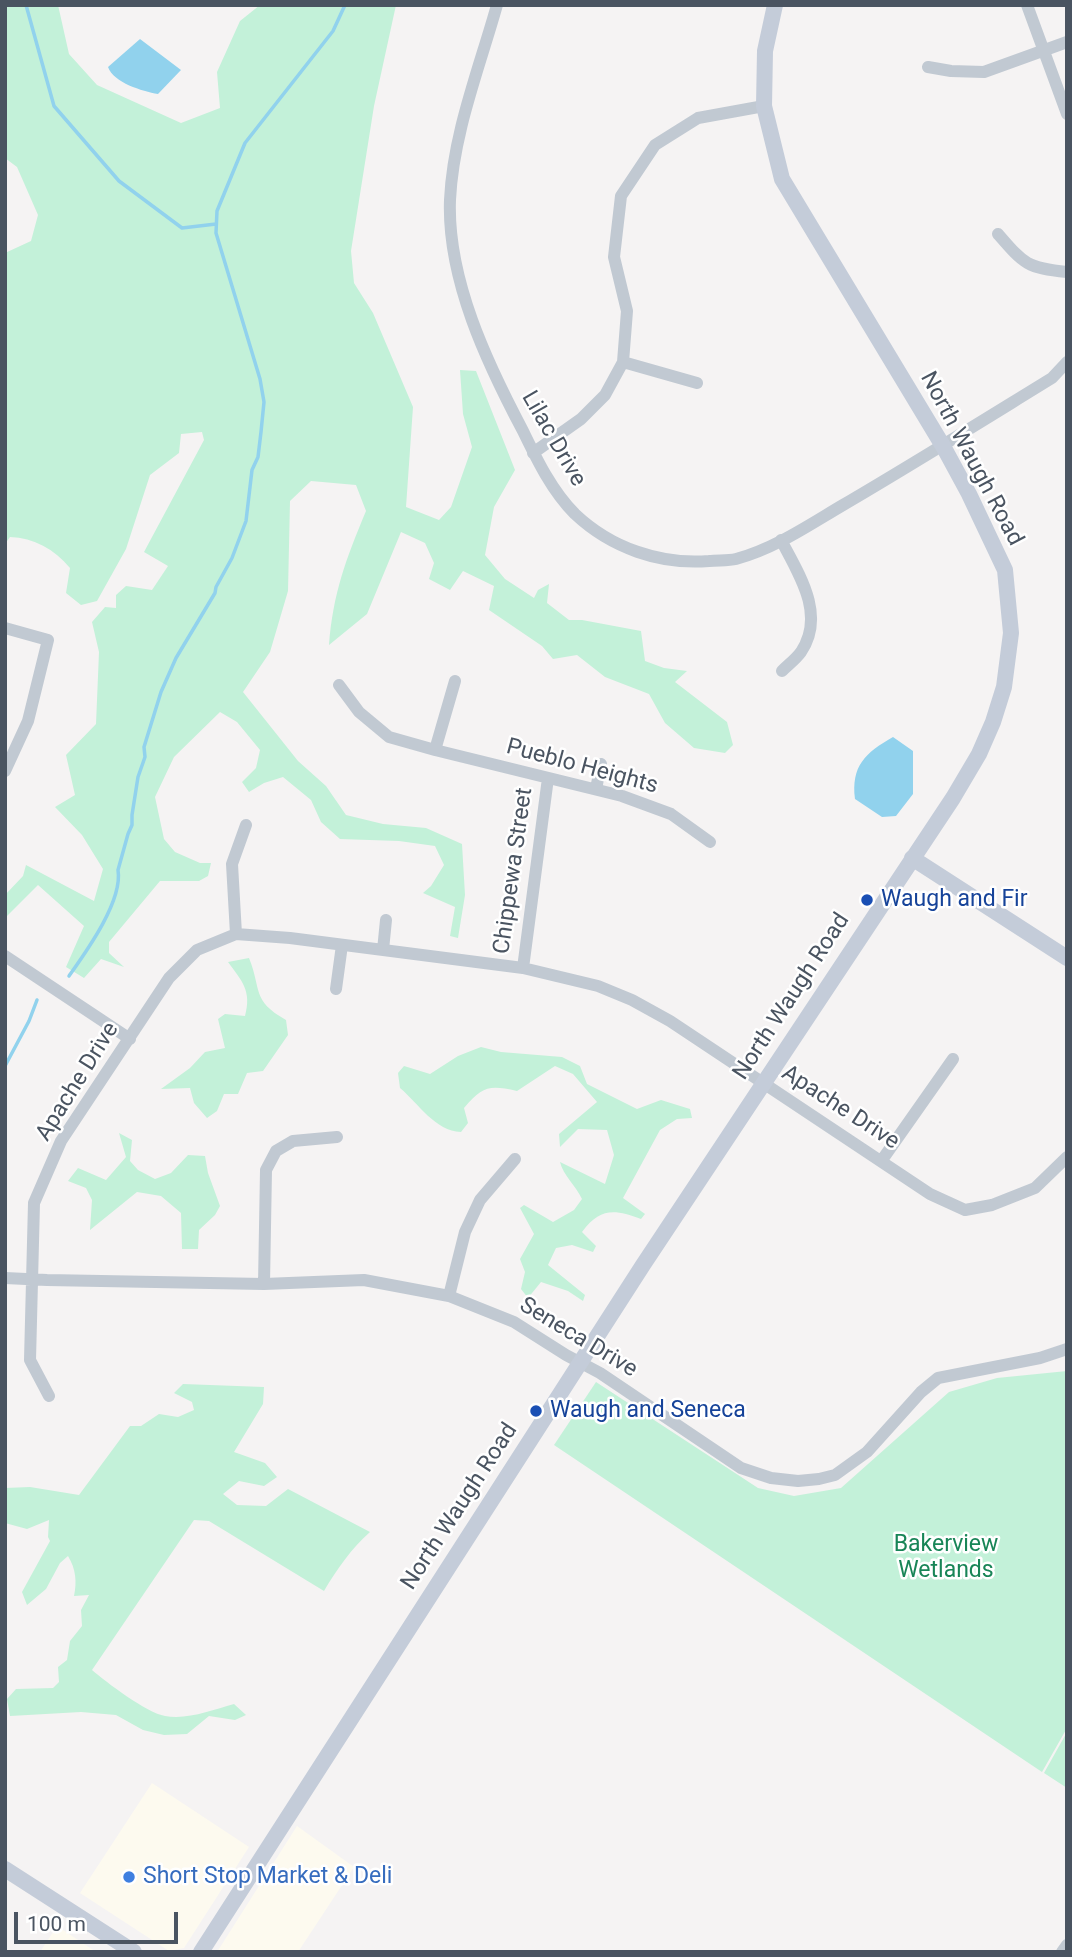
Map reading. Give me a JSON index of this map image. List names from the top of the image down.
{
  "streets": {
    "street": [
      "Lilac Drive",
      "North Waugh Road",
      "Pueblo Heights",
      "Chippewa Street",
      "Apache Drive",
      "Seneca Drive"
    ]
  },
  "crossings": [
    ["Lilac Drive", "North Waugh Road"],
    ["North Waugh Road", "Apache Drive"],
    ["North Waugh Road", "Seneca Drive"],
    ["Pueblo Heights", "Chippewa Street"],
    ["Chippewa Street", "Apache Drive"],
    ["Apache Drive", "Seneca Drive"]
  ],
  "parks": ["Bakerview Wetlands"],
  "places": ["Waugh and Fir", "Waugh and Seneca", "Short Stop Market & Deli"],
  "scale_bar": "100 m"
}
